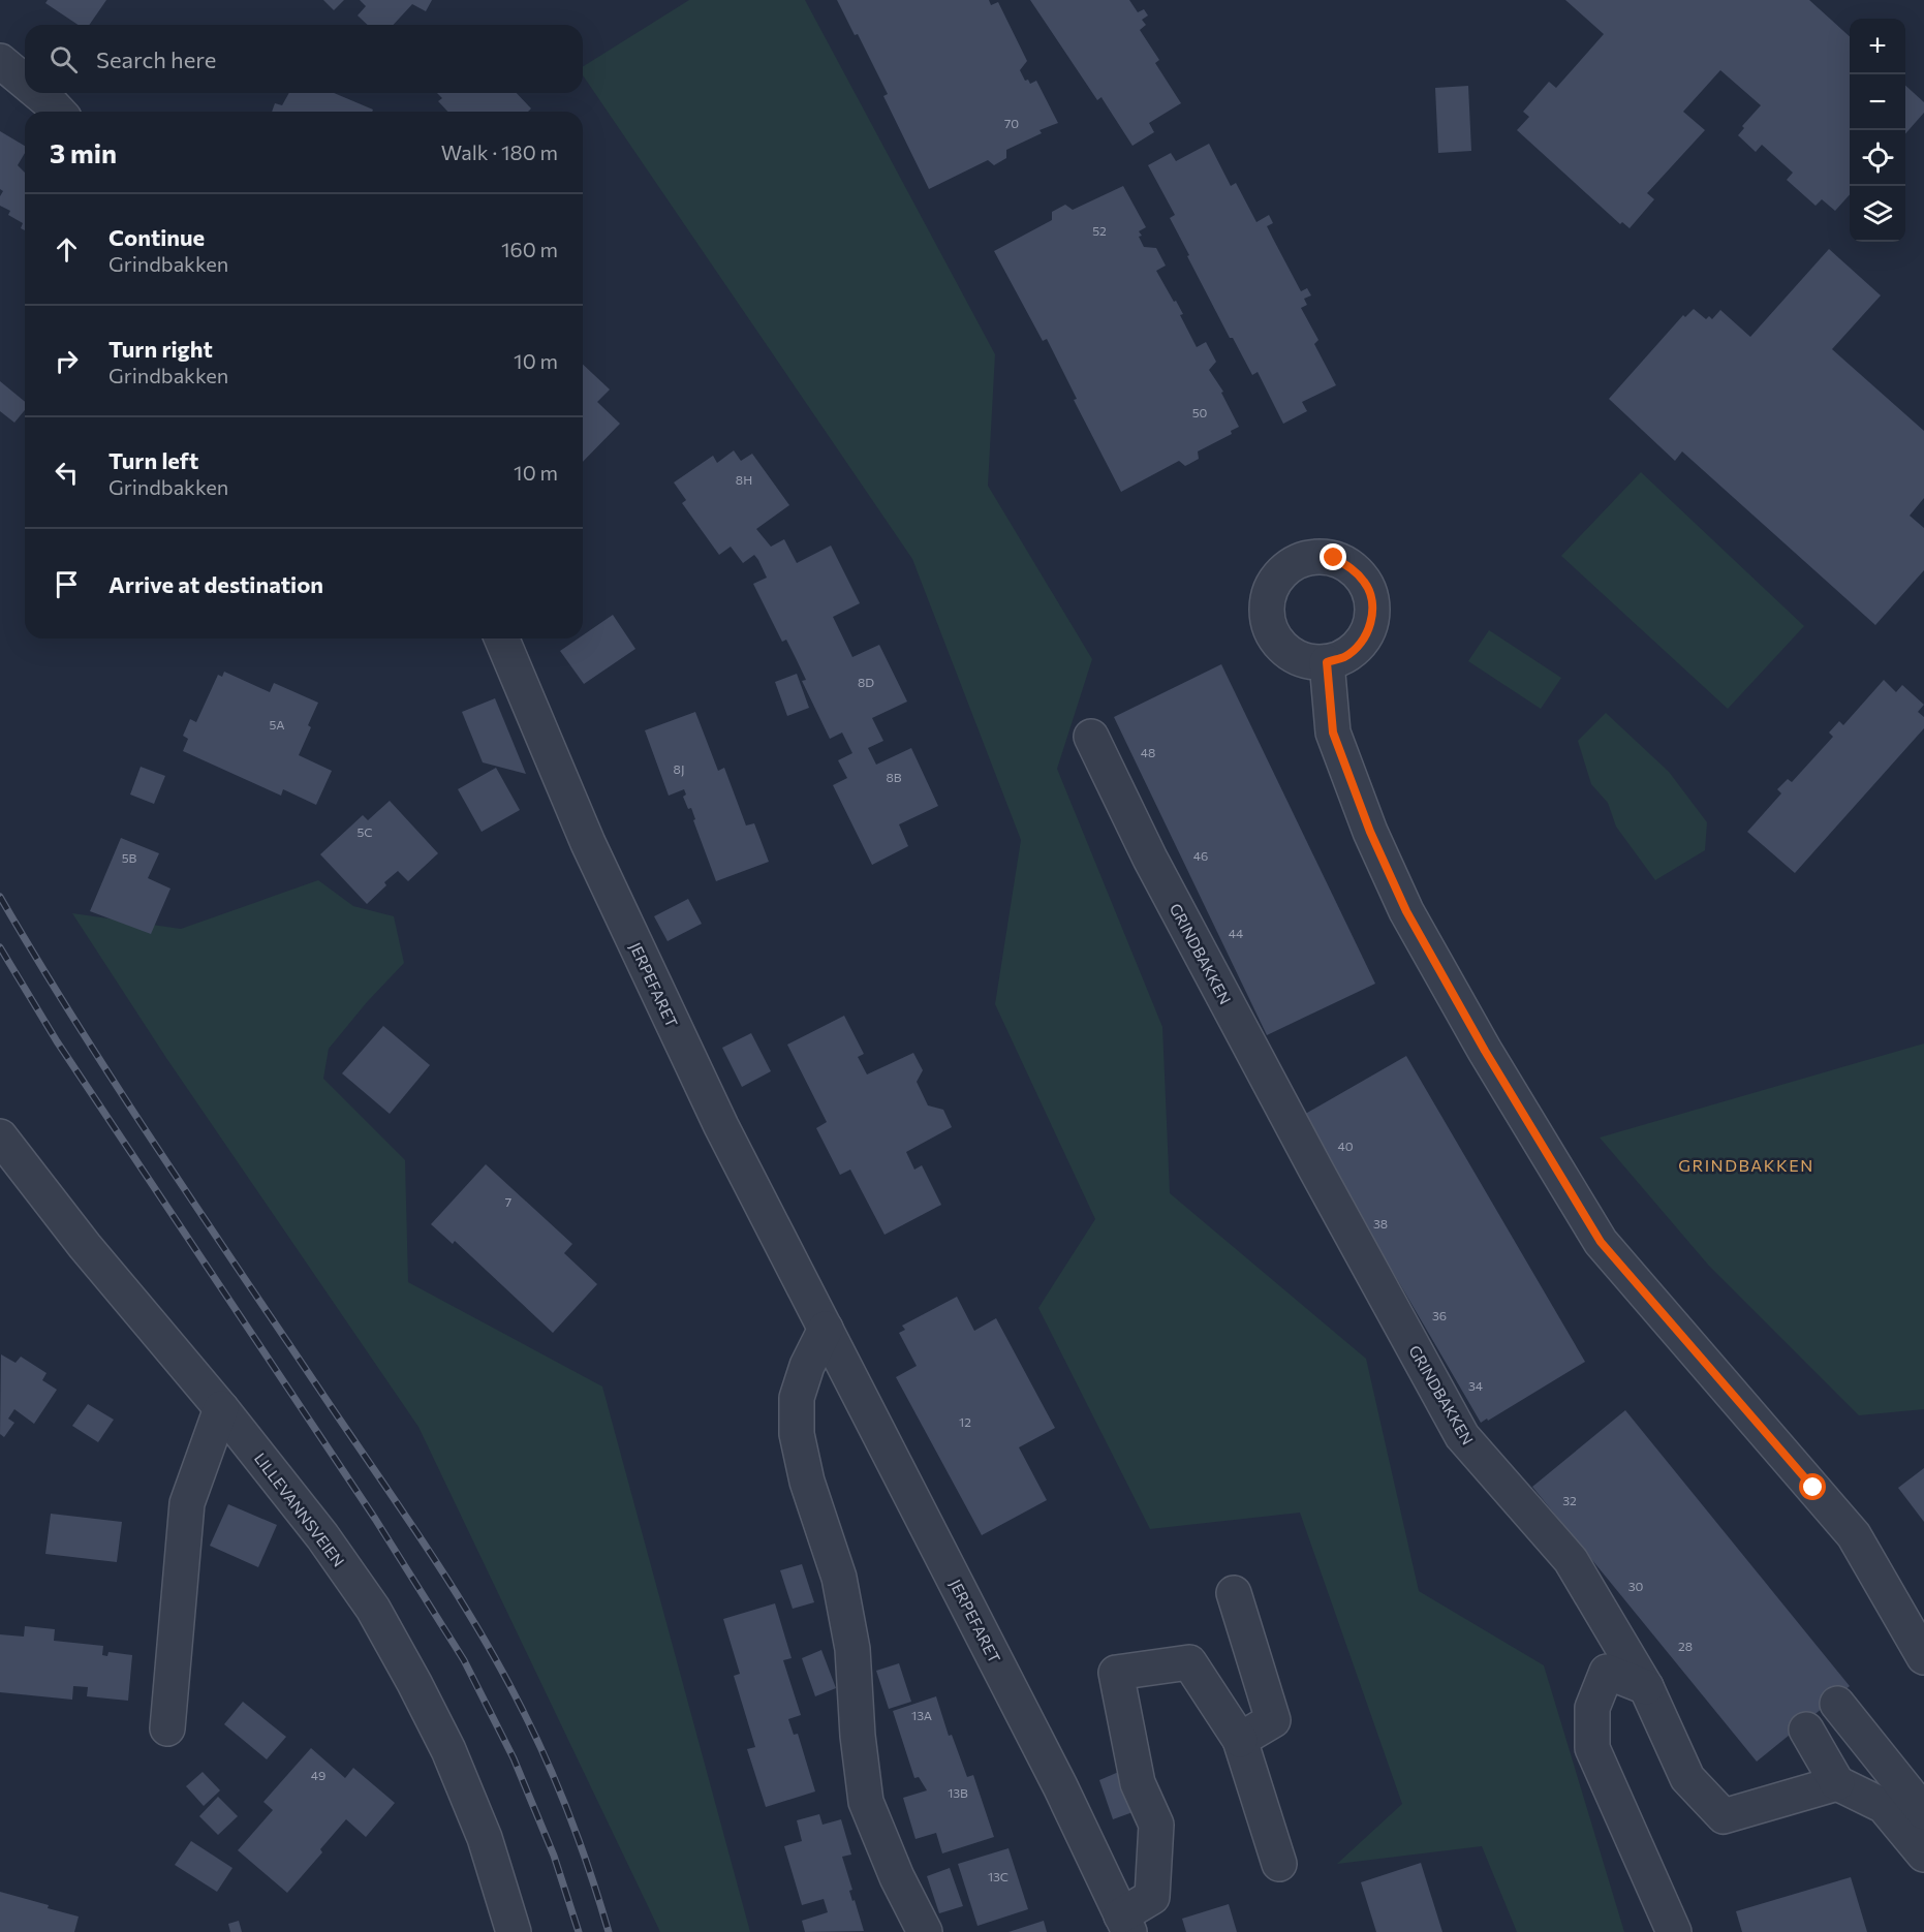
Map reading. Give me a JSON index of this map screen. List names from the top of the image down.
{
  "streets": {
    "street": ["GRINDBAKKEN", "JERPEFARET", "LILLEVANNSVEIEN"]
  },
  "districts": ["GRINDBAKKEN"],
  "house_numbers": [
    "70",
    "52",
    "50",
    "8H",
    "8D",
    "5A",
    "48",
    "8J",
    "8B",
    "5C",
    "46",
    "5B",
    "44",
    "40",
    "7",
    "38",
    "36",
    "34",
    "12",
    "32",
    "30",
    "28",
    "13A",
    "49",
    "13B",
    "13C"
  ],
  "page": {
    "map_buttons": ["+", "−"],
    "search": "Search here",
    "heading": ["3 min", "Walk · 180 m"],
    "list": [
      ["Continue", "Grindbakken", "160 m"],
      ["Turn right", "Grindbakken", "10 m"],
      ["Turn left", "Grindbakken", "10 m"],
      "Arrive at destination"
    ]
  }
}
